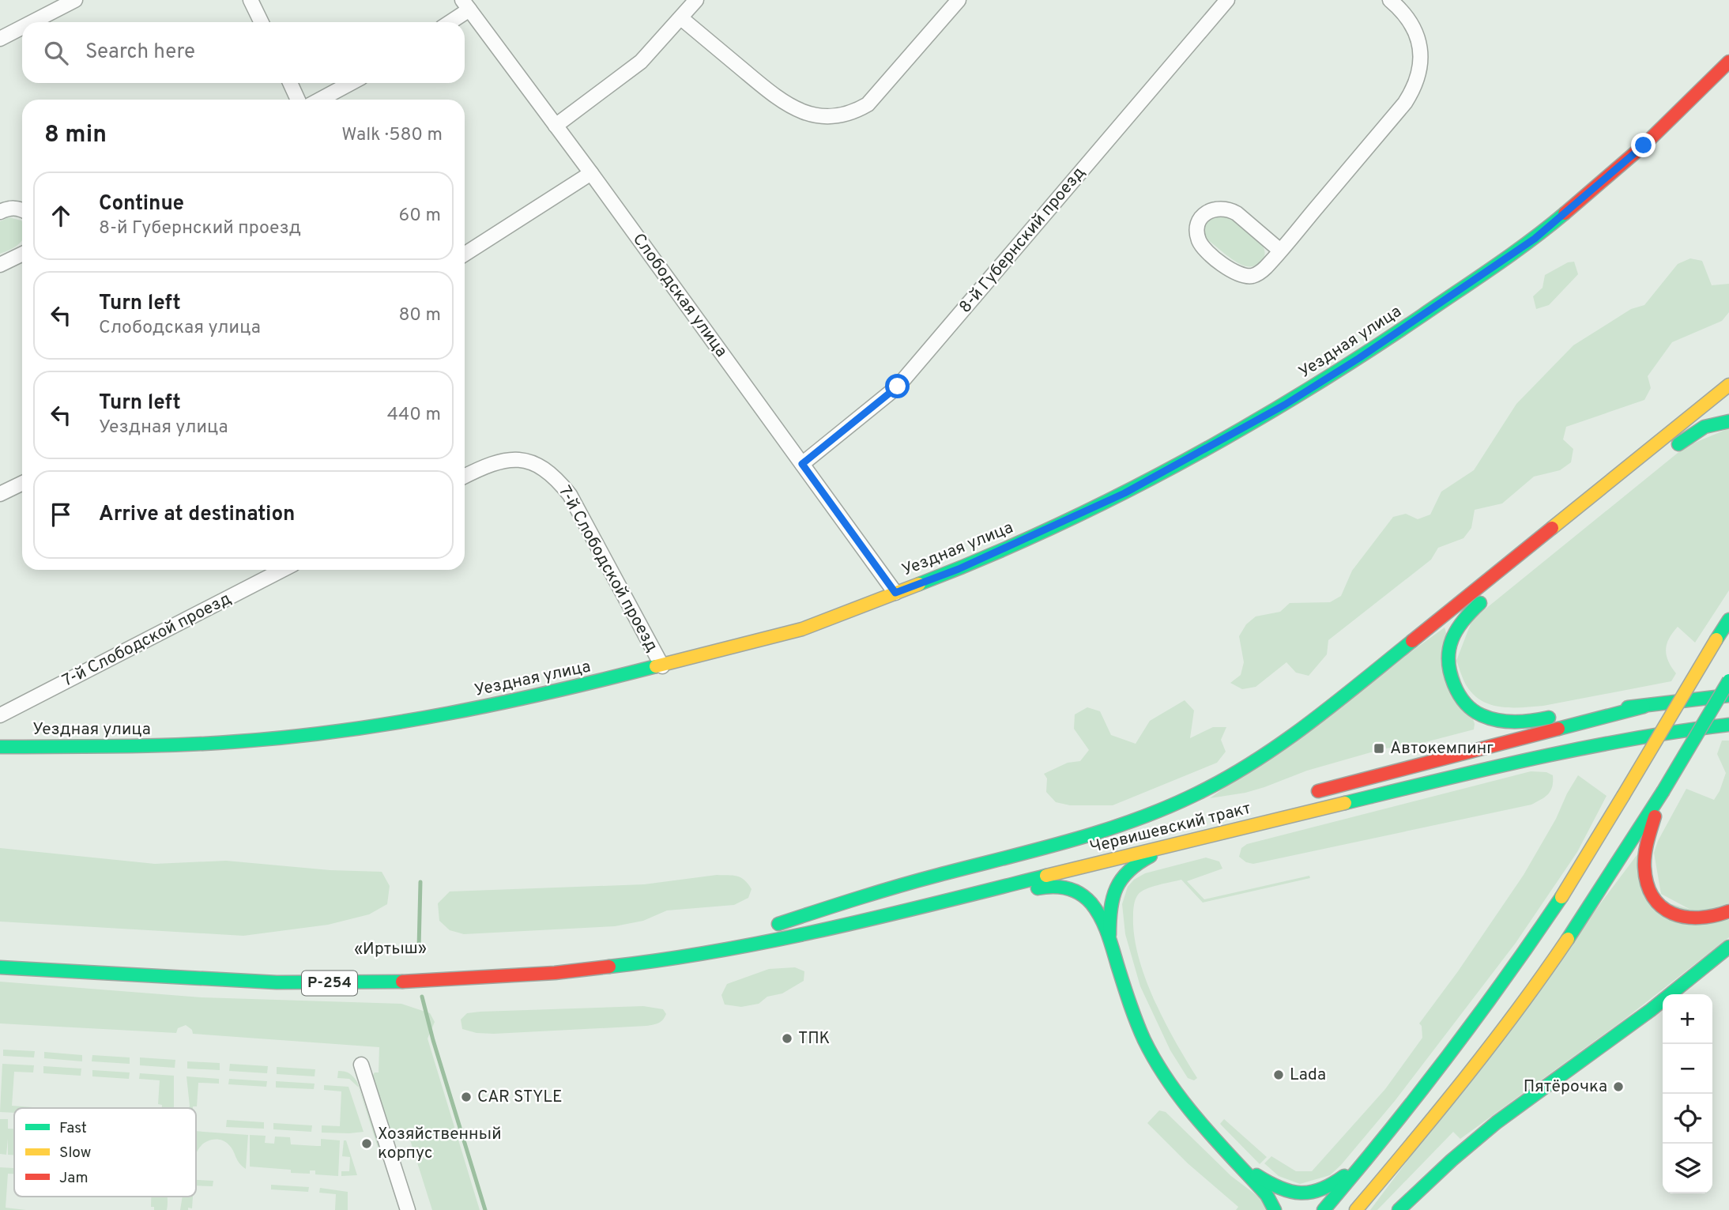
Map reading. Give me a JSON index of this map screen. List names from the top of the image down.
{
  "streets": {
    "main road": [
      "Уездная улица",
      "Червишевский тракт",
      "«Иртыш»",
      "Р-254"
    ],
    "street": ["8-й Губернский проезд", "Слободская улица", "7-й Слободской проезд"]
  },
  "crossings": [
    ["8-й Губернский проезд", "Слободская улица"],
    ["Слободская улица", "Уездная улица"],
    ["Уездная улица", "7-й Слободской проезд"],
    ["Червишевский тракт", "«Иртыш»"]
  ],
  "places": {
    "transit": ["Автокемпинг"],
    "other": [
      "ТПК",
      "Lada",
      "Пятёрочка",
      "CAR STYLE",
      "Хозяйственный корпус"
    ]
  },
  "legend": ["Fast", "Slow", "Jam"],
  "page": {
    "search": "Search here",
    "heading": ["8 min", "Walk · 580 m"],
    "list": [
      ["Continue", "8-й Губернский проезд", "60 m"],
      ["Turn left", "Слободская улица", "80 m"],
      ["Turn left", "Уездная улица", "440 m"],
      "Arrive at destination"
    ],
    "map_buttons": ["+", "−"]
  }
}
